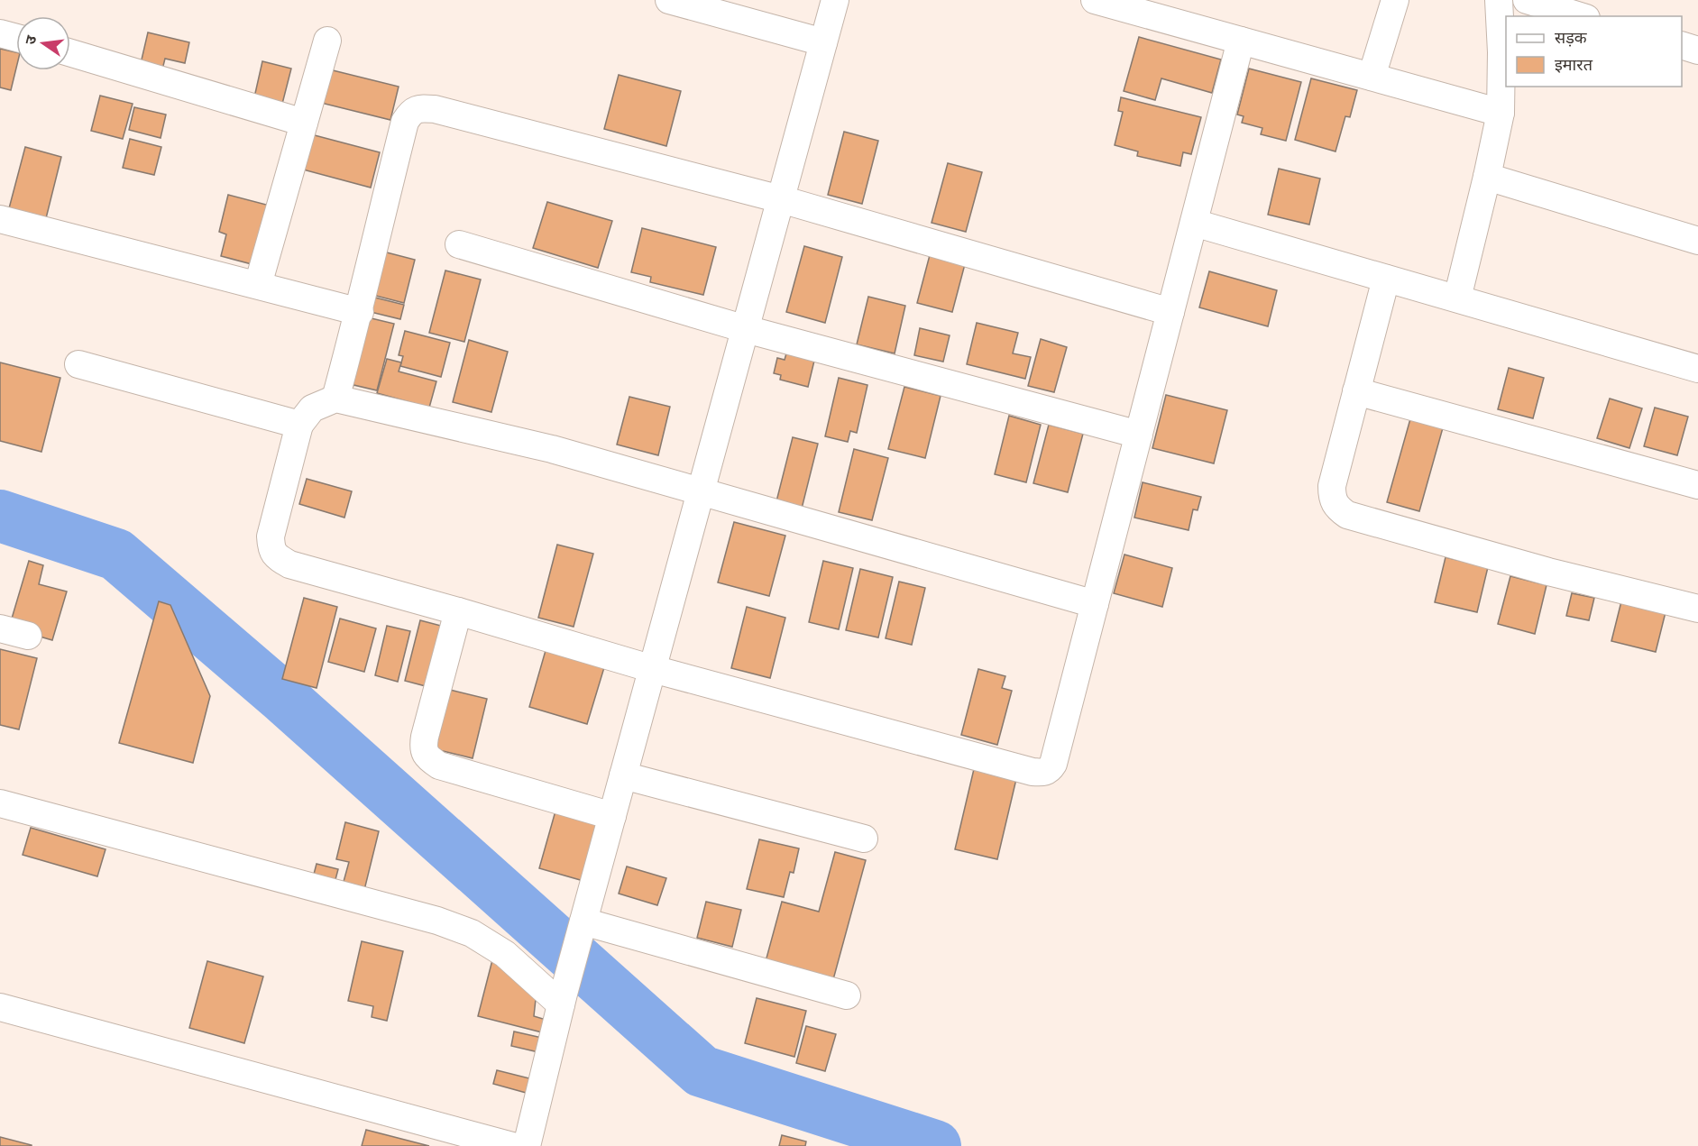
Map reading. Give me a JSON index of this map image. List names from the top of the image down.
{
  "legend": ["सड़क", "इमारत"],
  "north": "left"
}
